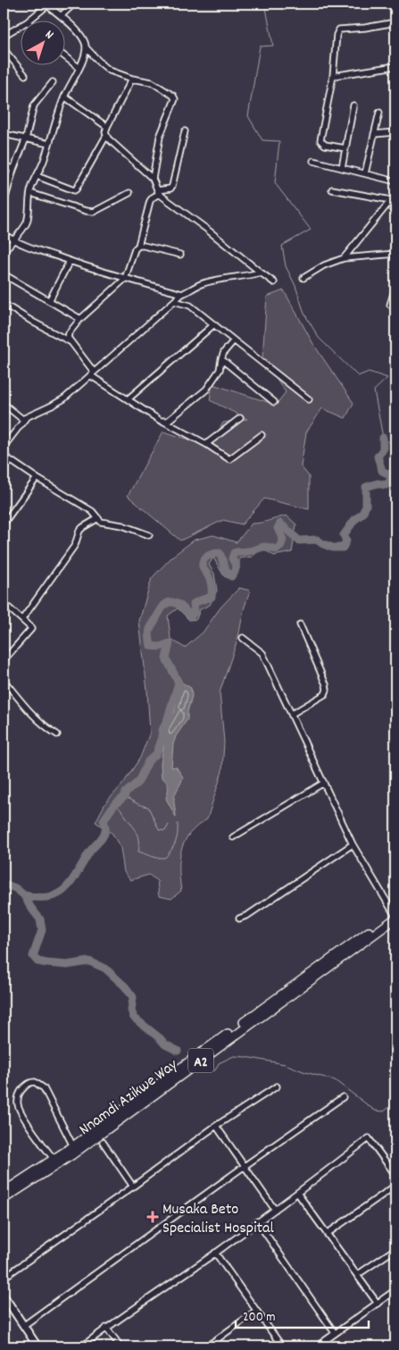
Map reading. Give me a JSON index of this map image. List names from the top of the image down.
{
  "streets": {
    "highway": ["A2", "Nnamdi Azikwe Way"]
  },
  "places": {
    "health": ["Musaka Beto Specialist Hospital"]
  },
  "scale_bar": "200 m",
  "north": "top right"
}
